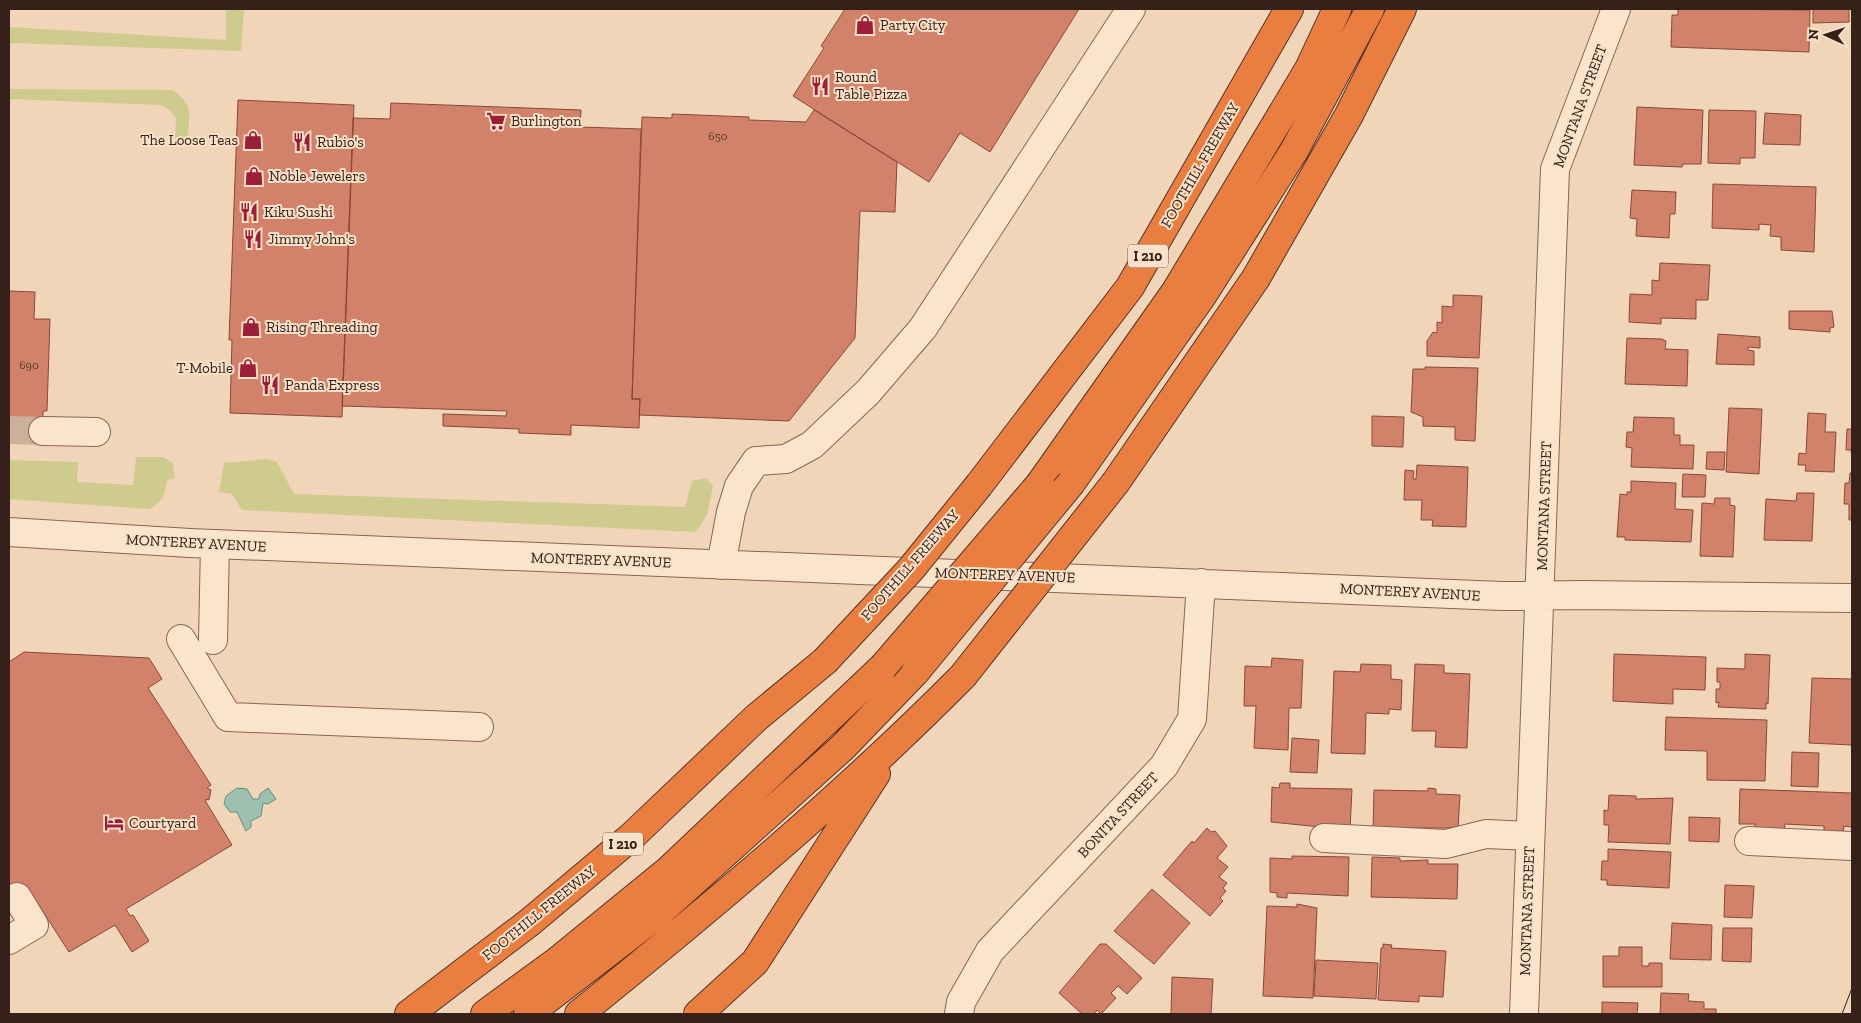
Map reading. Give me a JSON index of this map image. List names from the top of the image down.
{
  "streets": {
    "highway": ["FOOTHILL FREEWAY", "I 210"],
    "street": ["MONTANA STREET", "MONTEREY AVENUE", "BONITA STREET"]
  },
  "crossings": [
    ["MONTANA STREET", "MONTEREY AVENUE"],
    ["MONTEREY AVENUE", "BONITA STREET"]
  ],
  "places": {
    "shop": [
      "Party City",
      "The Loose Teas",
      "Noble Jewelers",
      "Rising Threading",
      "T-Mobile"
    ],
    "restaurant": [
      "Round Table Pizza",
      "Rubio's",
      "Kiku Sushi",
      "Jimmy John's",
      "Panda Express"
    ],
    "supermarket": ["Burlington"],
    "hotel": ["Courtyard"]
  },
  "house_numbers": ["650", "690"],
  "north": "left"
}
